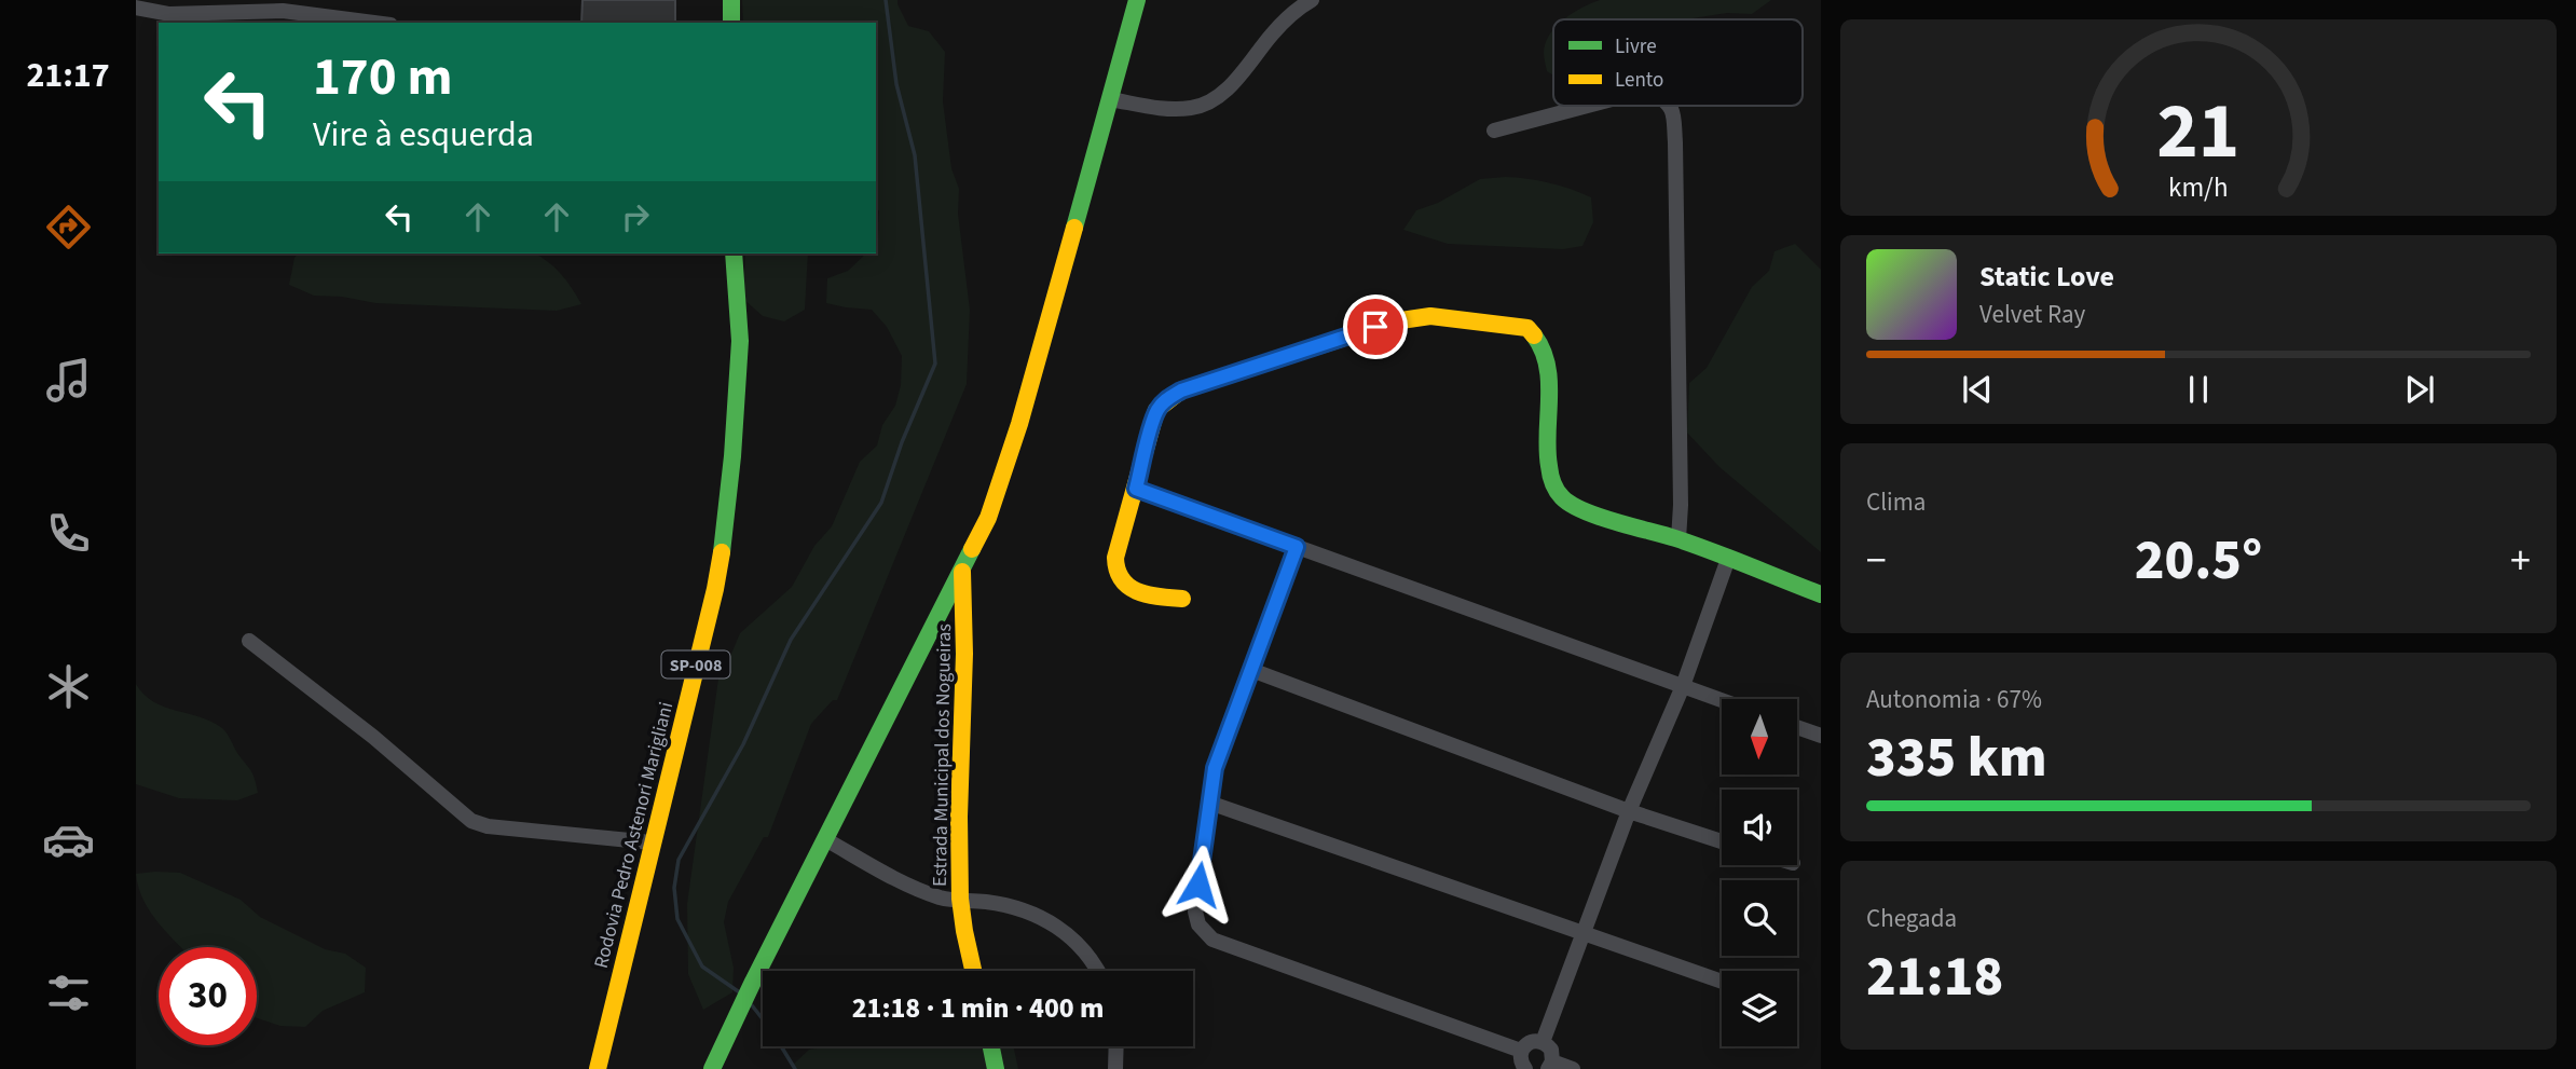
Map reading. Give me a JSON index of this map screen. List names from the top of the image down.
{
  "streets": {
    "street": ["SP-008", "Estrada Municipal dos Nogueiras", "Rodovia Pedro Astenori Marigliani"]
  },
  "legend": ["Livre", "Lento"],
  "north": "bottom",
  "page": {
    "tabs": "21:17",
    "turn": ["170 m", "Vire à esquerda"],
    "song": ["Static Love", "Velvet Ray"],
    "tile": [
      "Clima",
      ["Autonomia · 67%", "335 km"],
      ["Chegada", "21:18"]
    ],
    "heat": ["−", "20.5°", "+"],
    "limit": "30",
    "trip": "21:18 · 1 min · 400 m",
    "gauge": ["21", "km/h"]
  }
}
